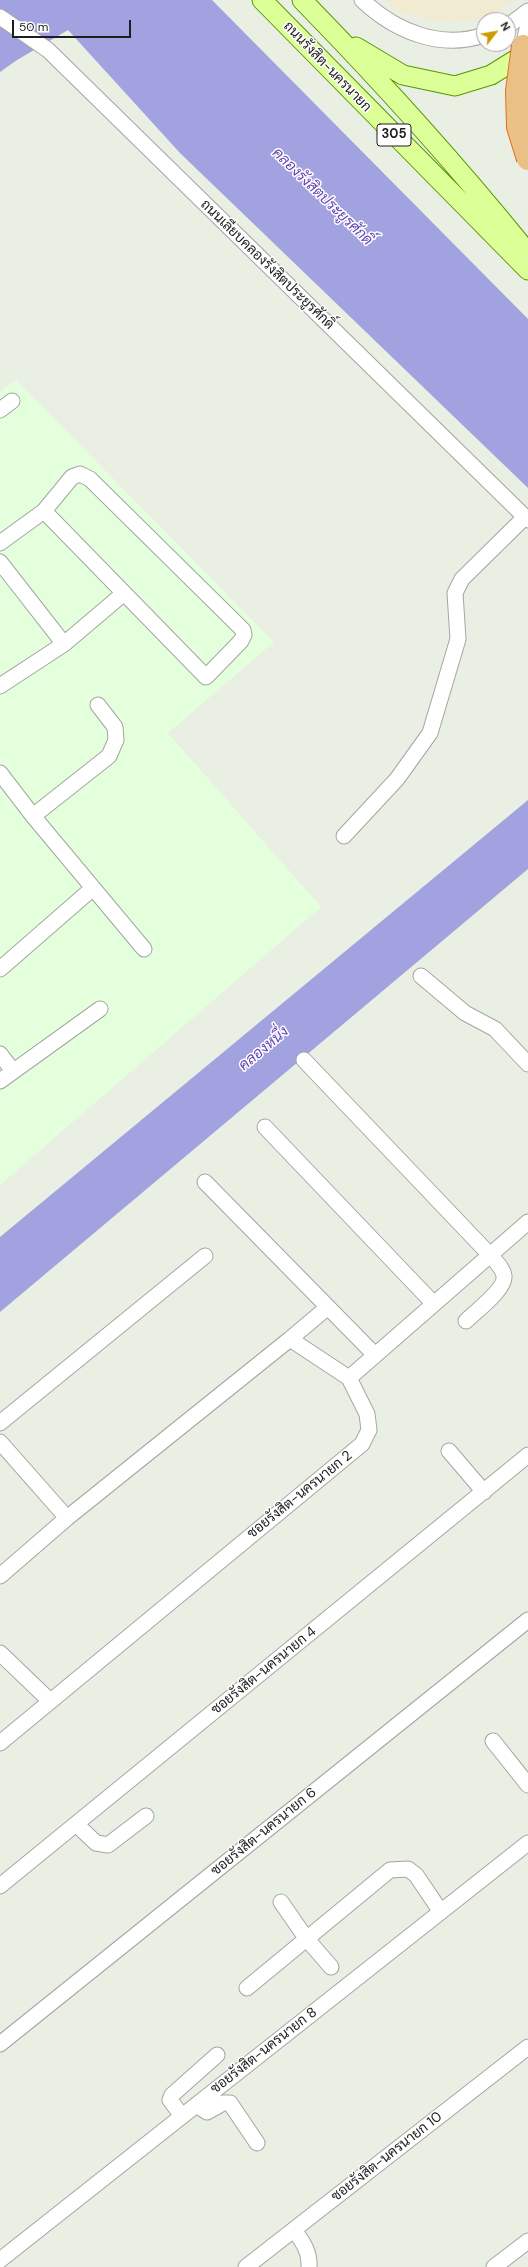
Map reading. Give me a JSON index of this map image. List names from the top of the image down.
{
  "streets": {
    "main road": ["ถนนรังสิต-นครนายก", "305"],
    "street": [
      "ถนนเลียบคลองรังสิตประยูรศักดิ์",
      "ซอยรังสิต-นครนายก 2",
      "ซอยรังสิต-นครนายก 4",
      "ซอยรังสิต-นครนายก 6",
      "ซอยรังสิต-นครนายก 8",
      "ซอยรังสิต-นครนายก 10"
    ]
  },
  "water": ["คลองรังสิตประยูรศักดิ์", "คลองหนึ่ง"],
  "scale_bar": "50 m",
  "north": "top right"
}
